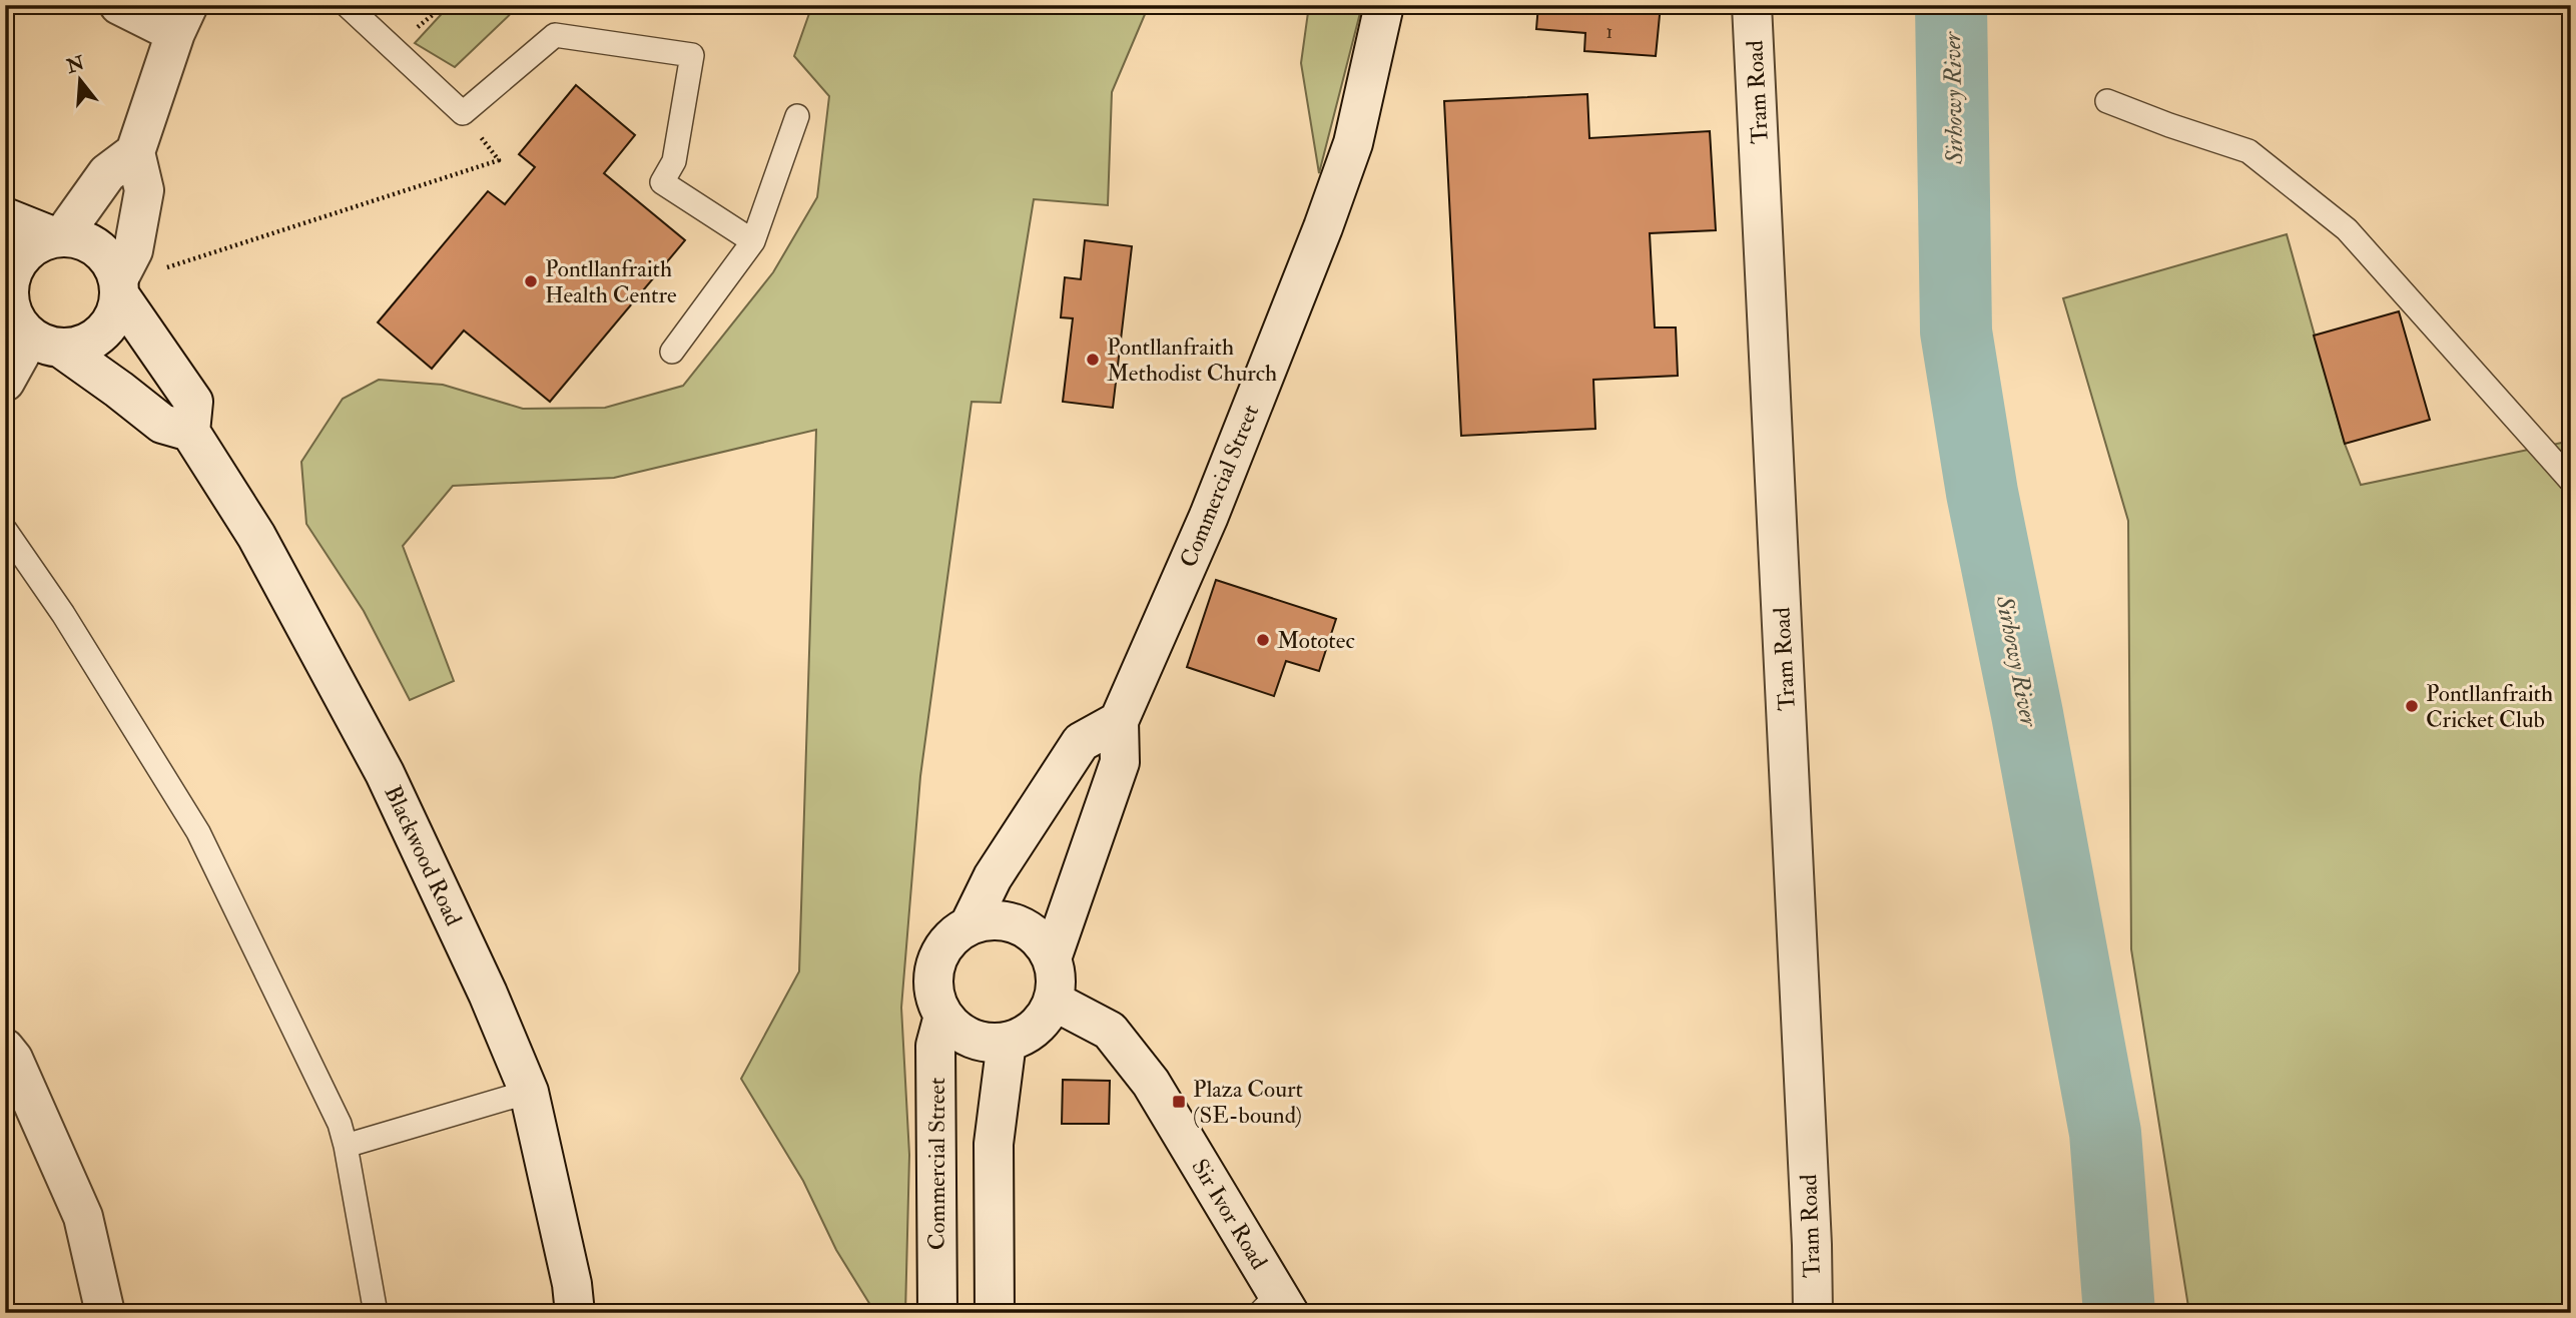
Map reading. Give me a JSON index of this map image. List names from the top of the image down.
{
  "streets": {
    "main road": [
      "Tram Road",
      "Commercial Street",
      "Blackwood Road",
      "Sir Ivor Road"
    ]
  },
  "crossings": [
    ["Commercial Street", "Sir Ivor Road"]
  ],
  "water": ["Sirhowy River"],
  "places": {
    "other": [
      "Pontllanfraith Health Centre",
      "Pontllanfraith Methodist Church",
      "Mototec",
      "Pontllanfraith Cricket Club"
    ],
    "transit": ["Plaza Court (SE-bound)"]
  },
  "house_numbers": ["1"],
  "north": "top"
}
